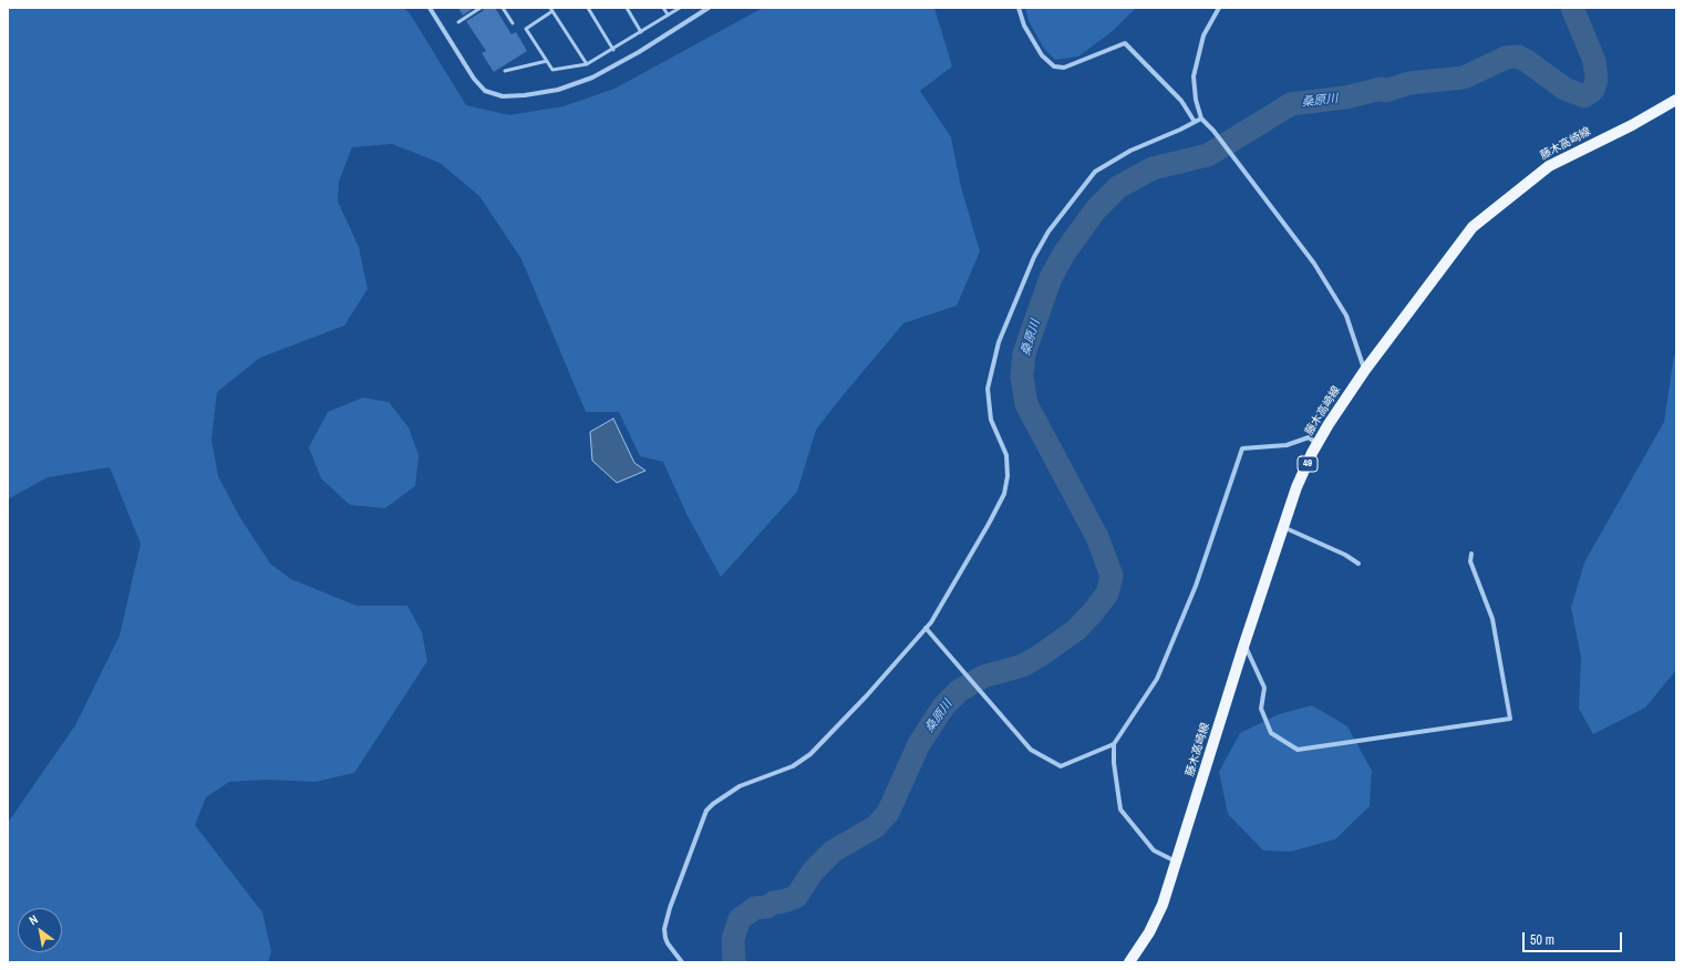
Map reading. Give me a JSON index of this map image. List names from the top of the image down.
{
  "streets": {
    "main road": ["藤木高崎線", "49"]
  },
  "water": ["桑原川"],
  "scale_bar": "50 m",
  "north": "top left"
}
